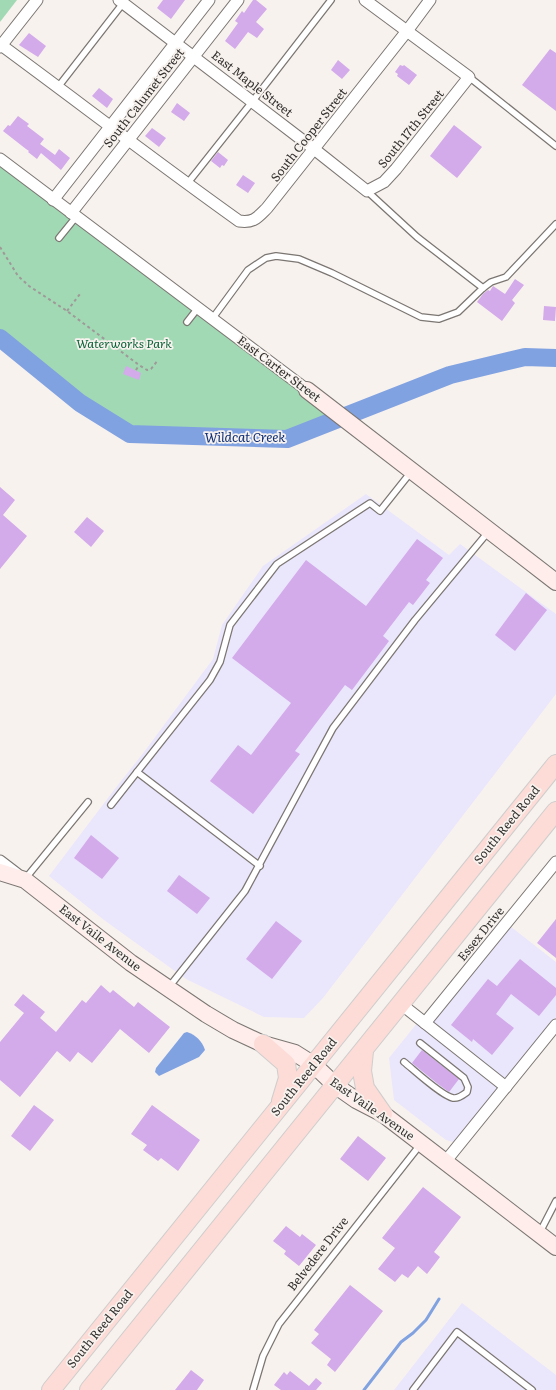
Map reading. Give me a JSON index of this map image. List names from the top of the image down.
{
  "streets": {
    "main road": ["South Reed Road"],
    "street": [
      "East Maple Street",
      "South Calumet Street",
      "South 17th Street",
      "South Cooper Street",
      "East Carter Street",
      "Essex Drive",
      "East Vaile Avenue"
    ],
    "lane": ["Belvedere Drive"]
  },
  "crossings": [
    ["East Maple Street", "South Calumet Street"],
    ["East Maple Street", "South 17th Street"],
    ["East Maple Street", "South Cooper Street"],
    ["South Calumet Street", "South Cooper Street"],
    ["South Calumet Street", "East Carter Street"],
    ["South Reed Road", "East Vaile Avenue"],
    ["East Vaile Avenue", "Belvedere Drive"]
  ],
  "water": ["Wildcat Creek"],
  "parks": ["Waterworks Park"]
}
